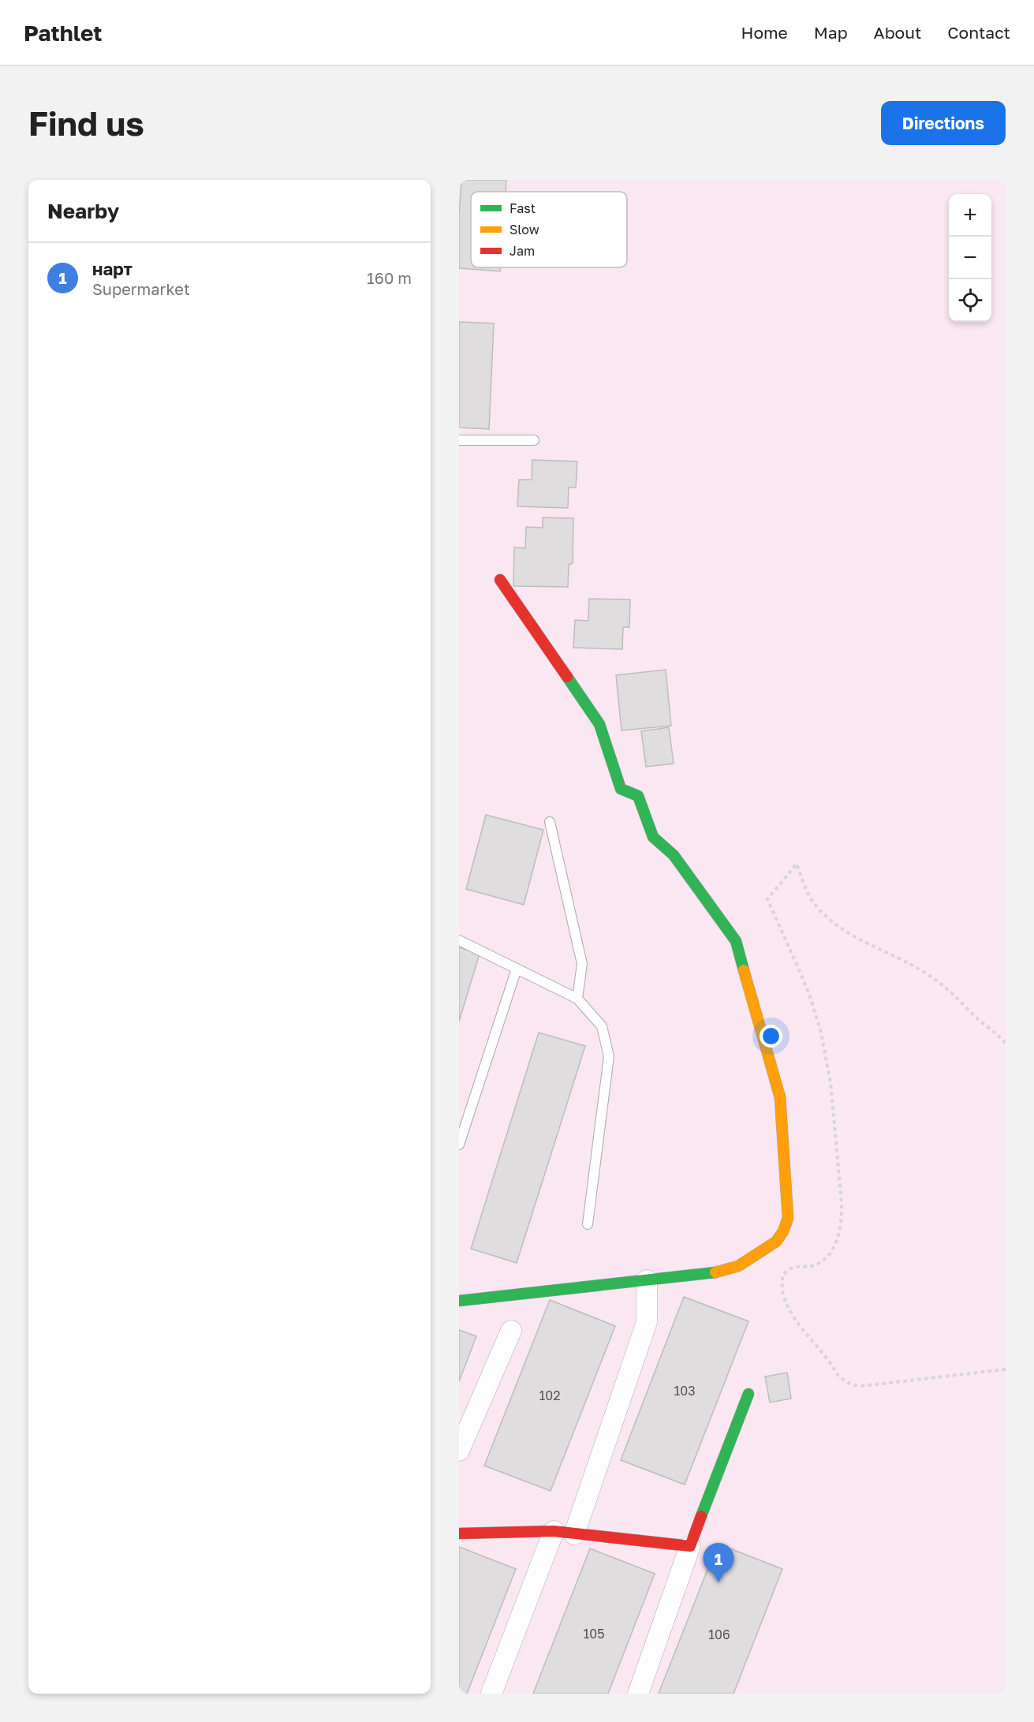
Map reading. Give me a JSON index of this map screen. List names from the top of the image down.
{
  "house_numbers": [
    "103",
    "102",
    "105",
    "106"
  ],
  "legend": ["Fast", "Slow", "Jam"],
  "page": {
    "header": "Pathlet",
    "nav": [
      "Home",
      "Map",
      "About",
      "Contact"
    ],
    "buttons": "Directions",
    "title": "Find us",
    "heading": "Nearby",
    "map_buttons": ["+", "−"],
    "list": [
      {
        "mark": "1",
        "name": "нарт",
        "note": "Supermarket",
        "value": "160 m"
      }
    ],
    "pins": "1"
  }
}
